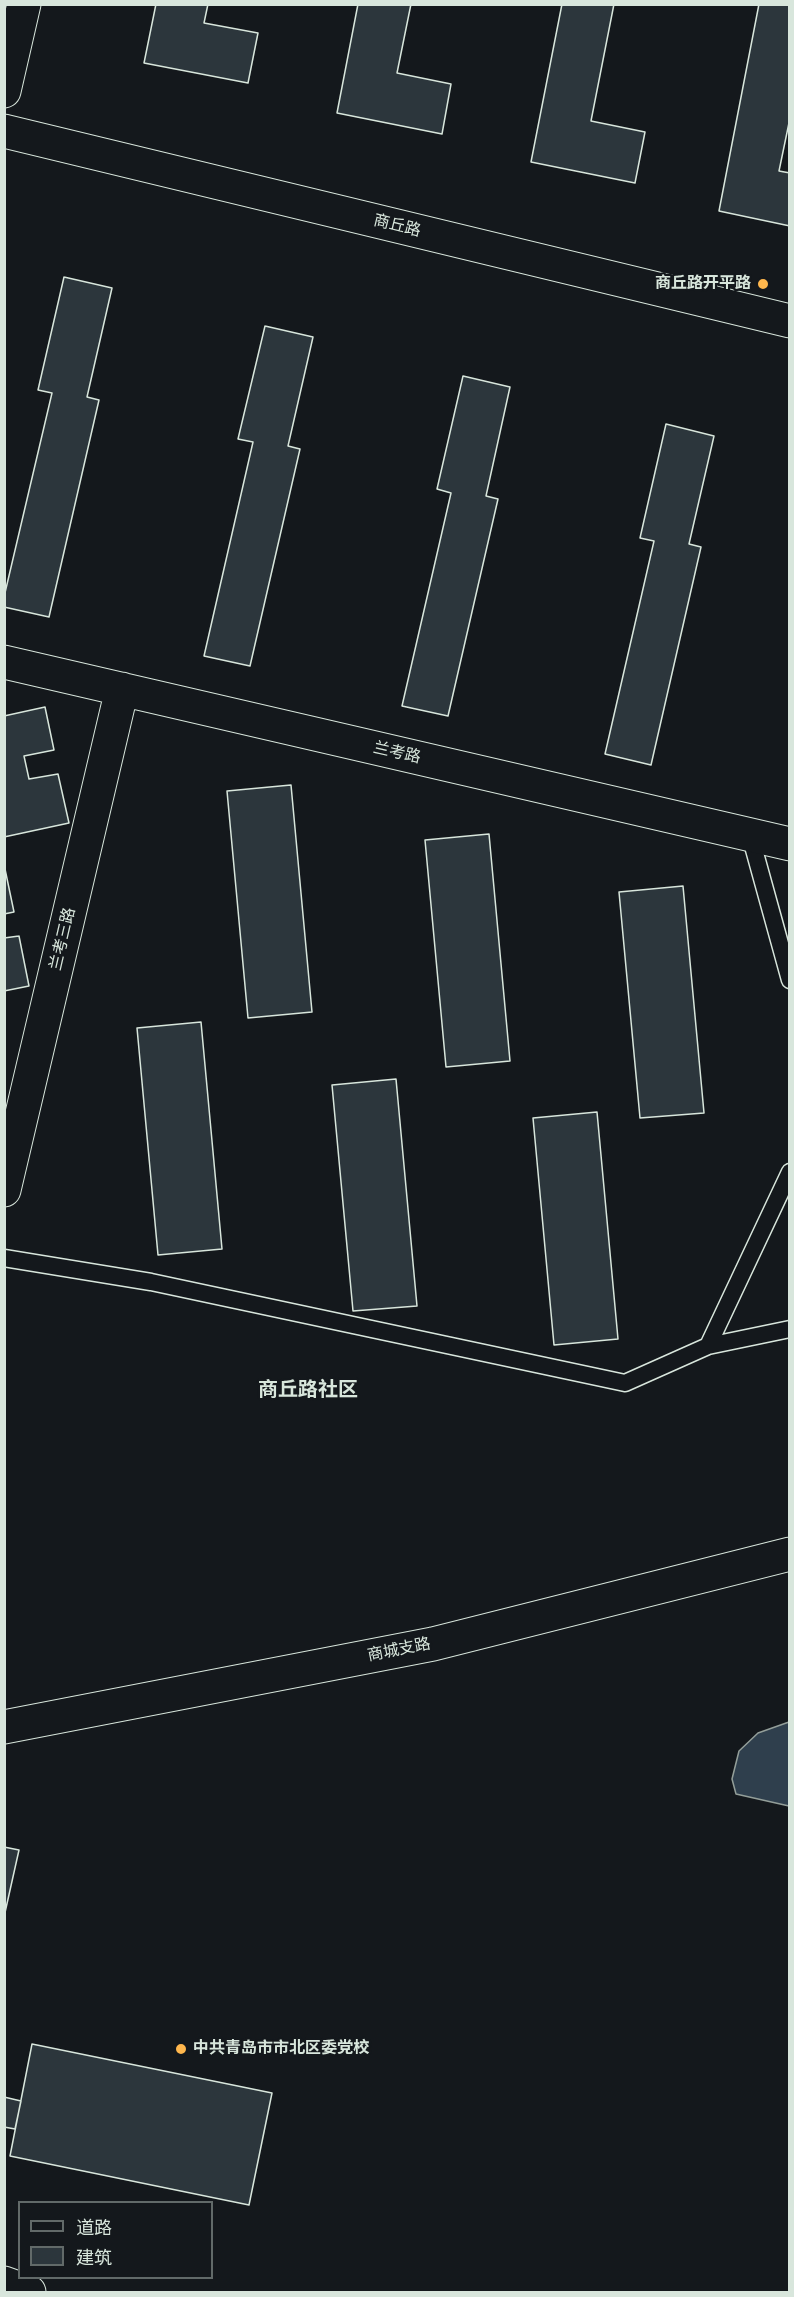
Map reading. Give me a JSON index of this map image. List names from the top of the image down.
{
  "streets": {
    "street": [
      "商丘路",
      "兰考路",
      "兰考三路",
      "商城支路"
    ]
  },
  "crossings": [
    ["兰考路", "兰考三路"]
  ],
  "districts": ["商丘路社区"],
  "places": ["商丘路开平路", "中共青岛市市北区委党校"],
  "legend": ["道路", "建筑"]
}
